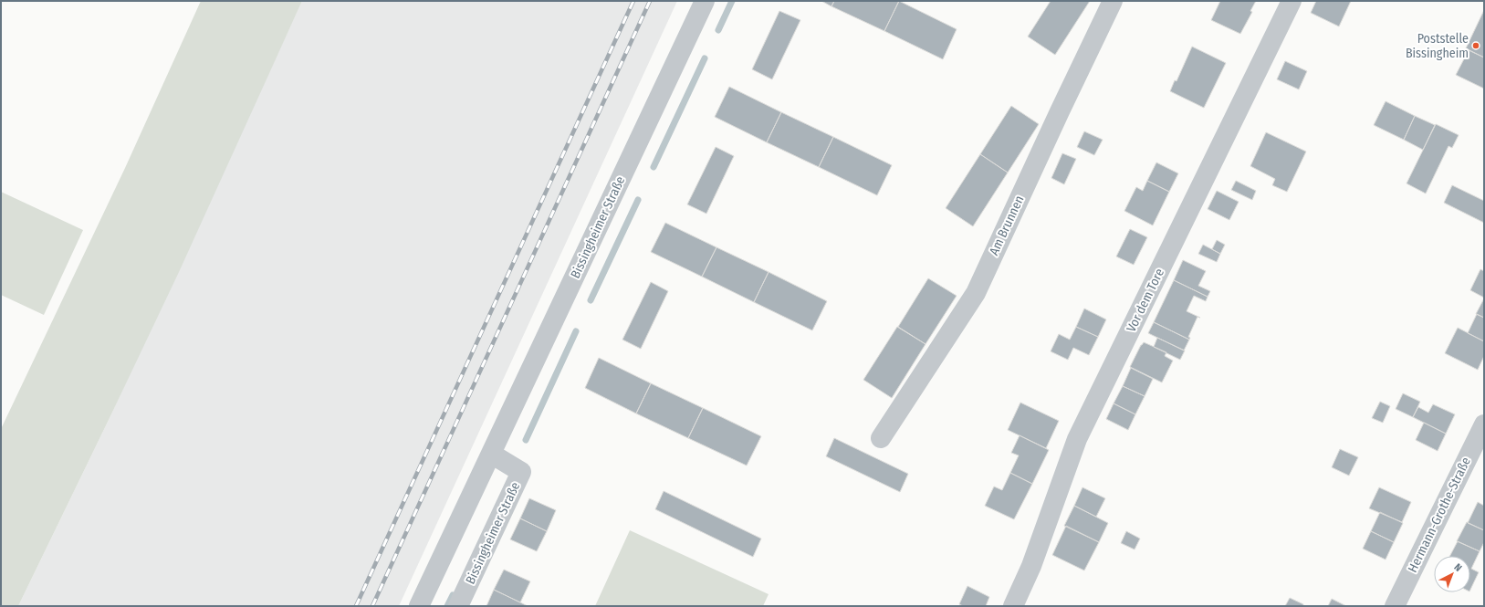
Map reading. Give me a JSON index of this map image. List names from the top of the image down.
{
  "streets": {
    "street": [
      "Am Brunnen",
      "Bissingheimer Straße",
      "Vor dem Tore",
      "Hermann-Grothe-Straße"
    ]
  },
  "places": ["Poststelle Bissingheim"],
  "north": "top right"
}
